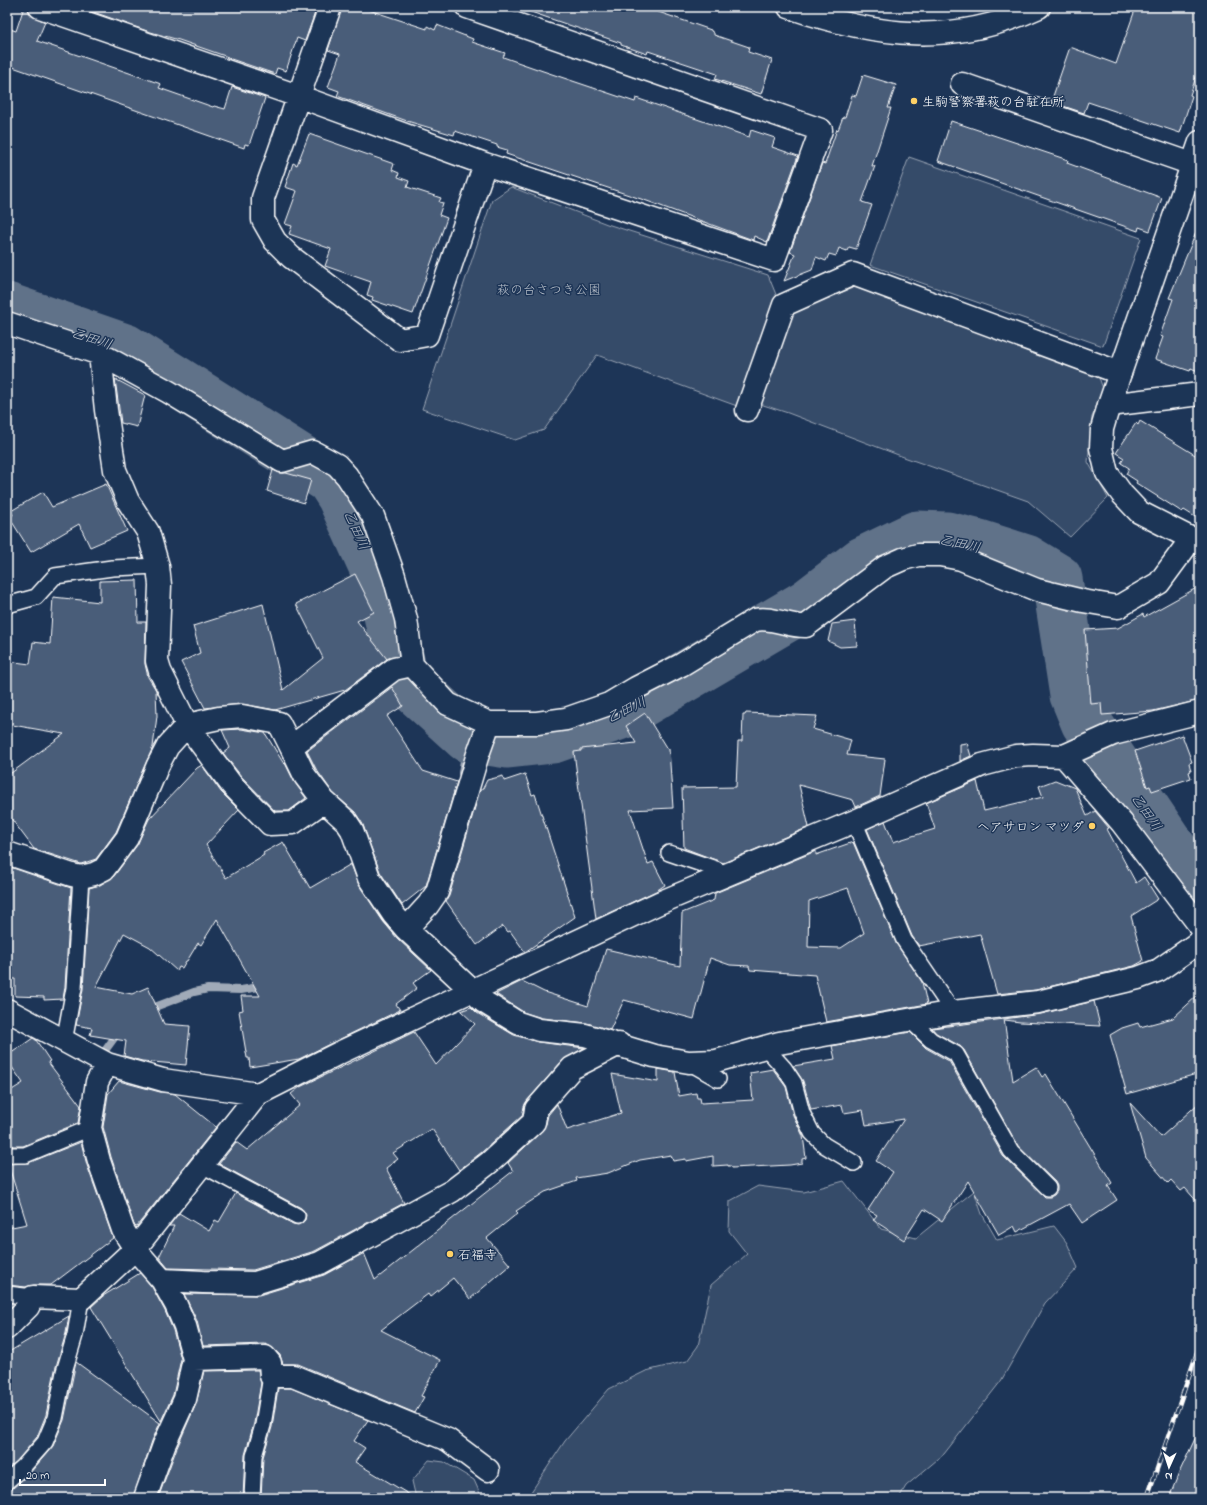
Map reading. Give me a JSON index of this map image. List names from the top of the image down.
{
  "water": ["乙田川"],
  "parks": ["萩の台さつき公園"],
  "places": ["生駒警察署萩の台駐在所", "ヘアサロン マツダ", "石福寺"],
  "scale_bar": "20 m",
  "north": "bottom"
}
